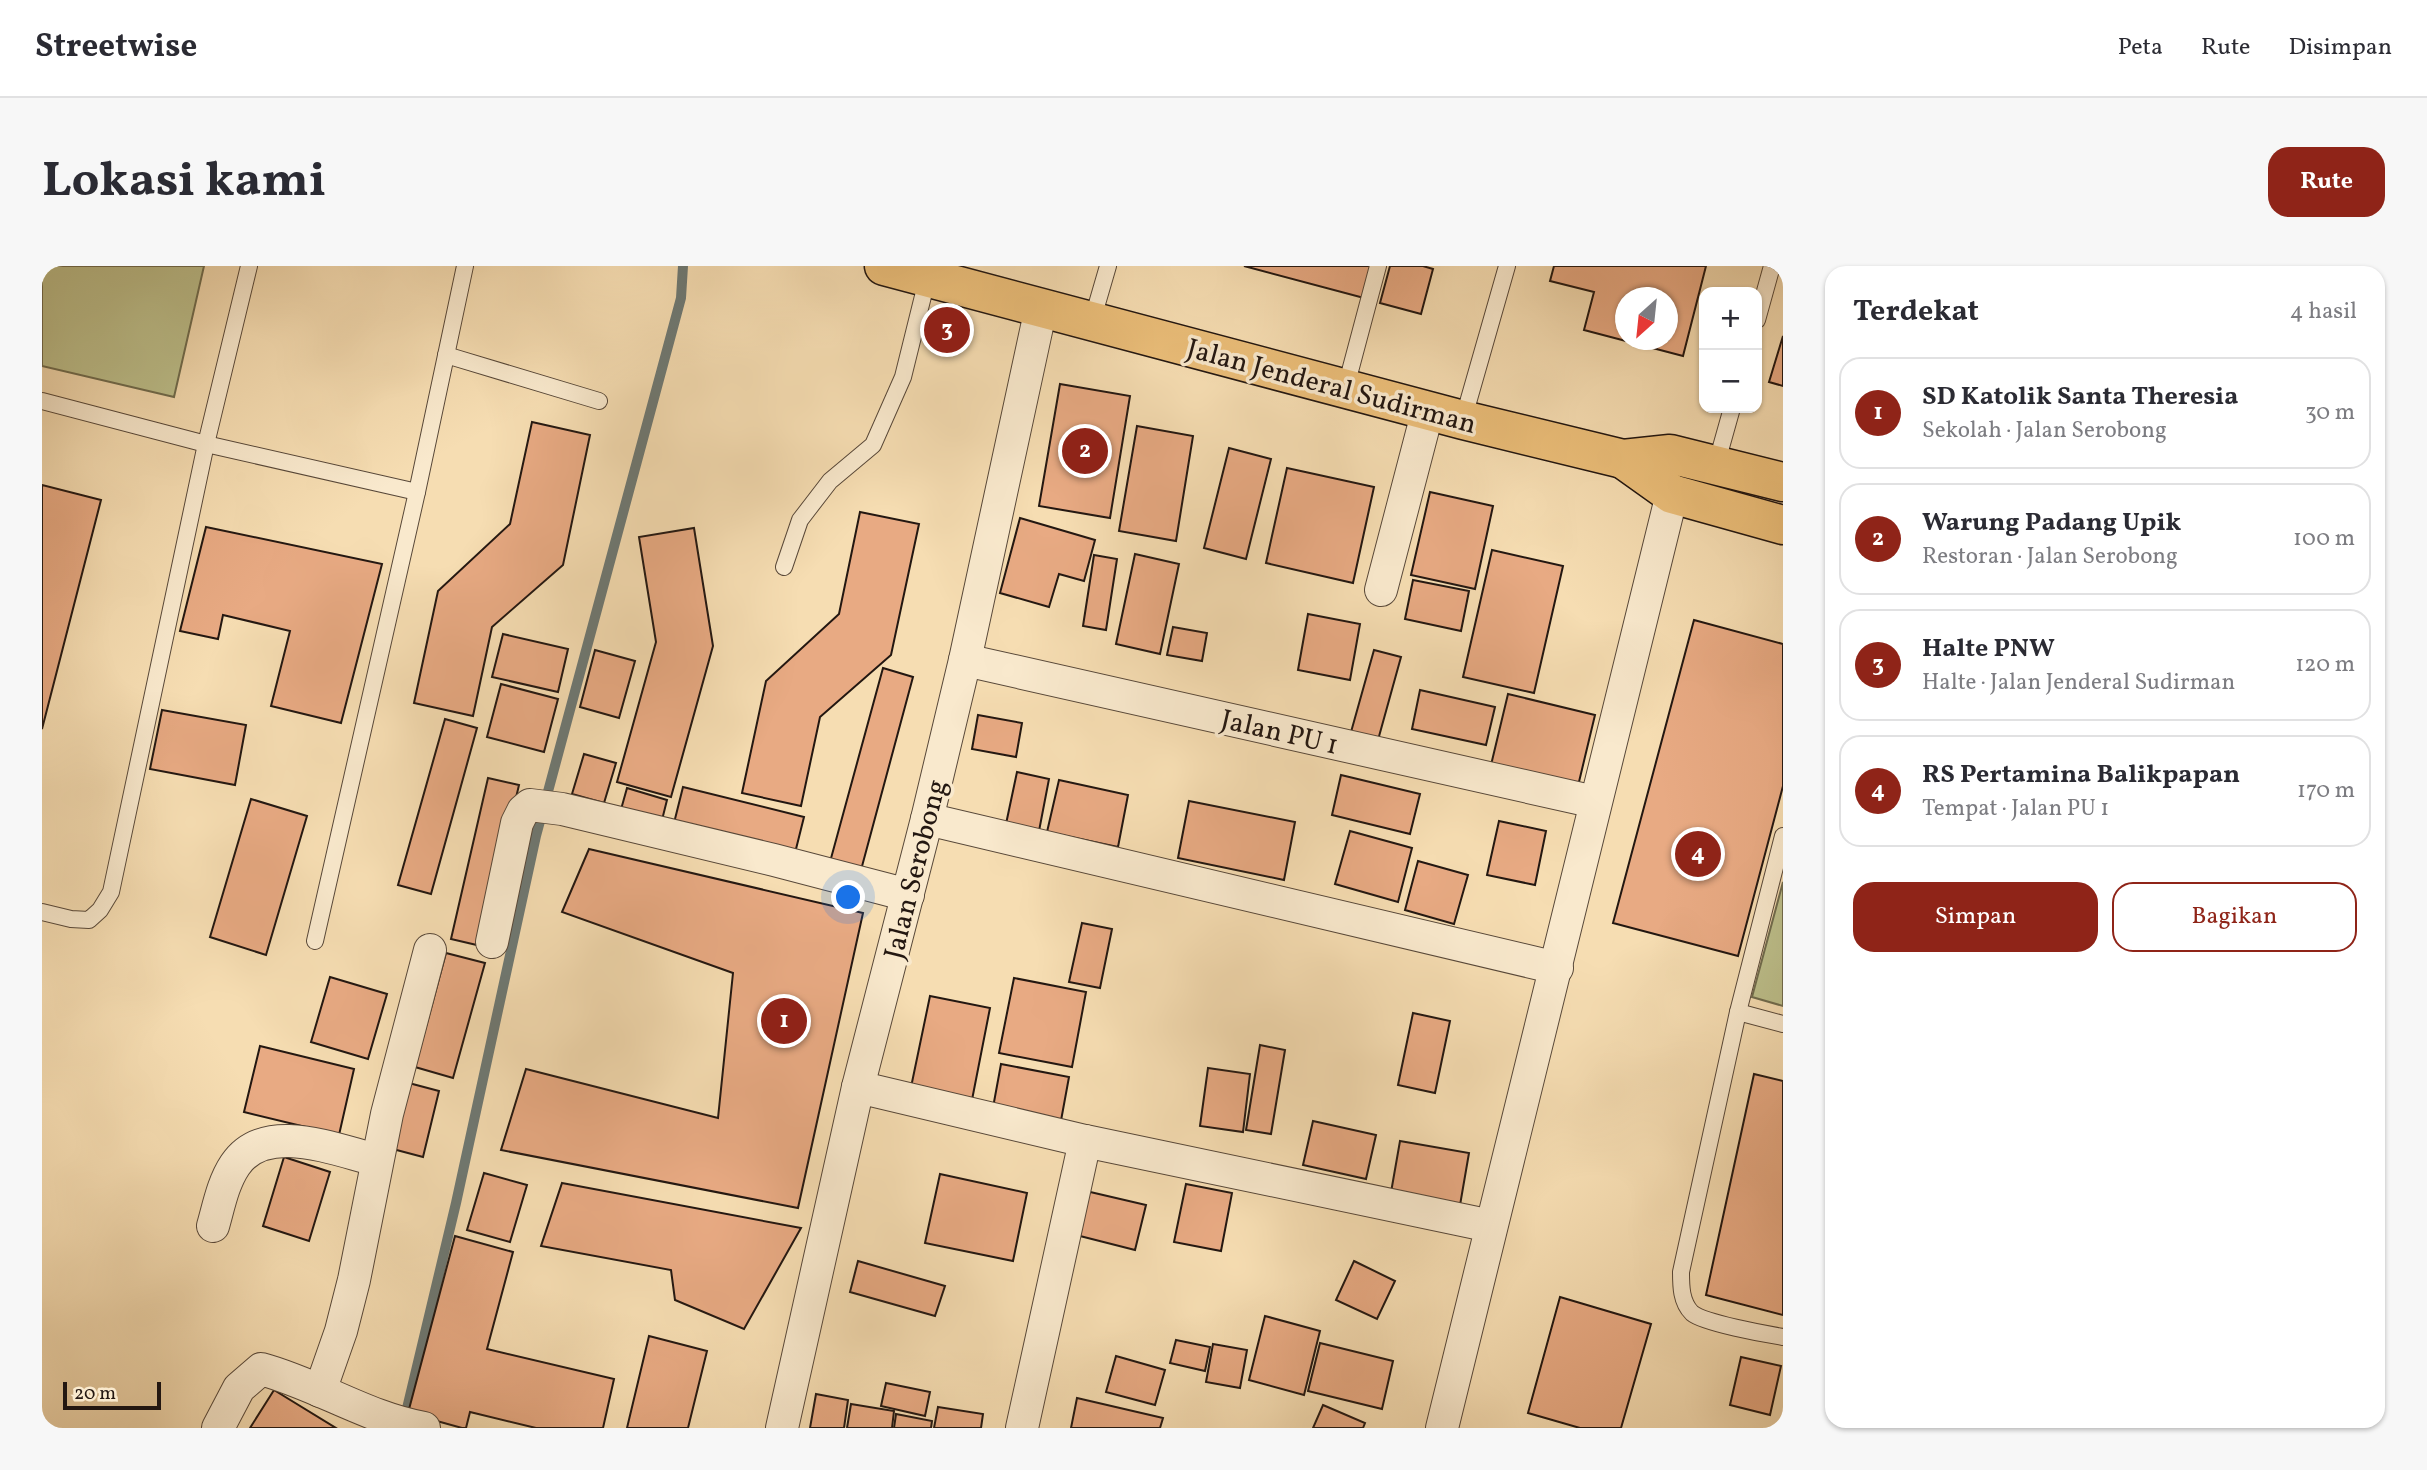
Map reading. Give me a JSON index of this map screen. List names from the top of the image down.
{
  "streets": {
    "highway": ["Jalan Jenderal Sudirman"],
    "street": ["Jalan PU 1", "Jalan Serobong"]
  },
  "crossings": [
    ["Jalan Jenderal Sudirman", "Jalan Serobong"],
    ["Jalan PU 1", "Jalan Serobong"]
  ],
  "scale_bar": "20 m",
  "north": "bottom left",
  "page": {
    "header": "Streetwise",
    "nav": ["Peta", "Rute", "Disimpan"],
    "buttons": [
      "Rute",
      ["Simpan", "Bagikan"]
    ],
    "title": "Lokasi kami",
    "heading": ["Terdekat", "4 hasil"],
    "map_buttons": ["+", "−"],
    "pins": [
      "3",
      "2",
      "4",
      "1"
    ],
    "list": [
      {
        "mark": "1",
        "name": "SD Katolik Santa Theresia",
        "note": "Sekolah · Jalan Serobong",
        "value": "30 m"
      },
      {
        "mark": "2",
        "name": "Warung Padang Upik",
        "note": "Restoran · Jalan Serobong",
        "value": "100 m"
      },
      {
        "mark": "3",
        "name": "Halte PNW",
        "note": "Halte · Jalan Jenderal Sudirman",
        "value": "120 m"
      },
      {
        "mark": "4",
        "name": "RS Pertamina Balikpapan",
        "note": "Tempat · Jalan PU 1",
        "value": "170 m"
      }
    ],
    "scale": "20 m"
  }
}
